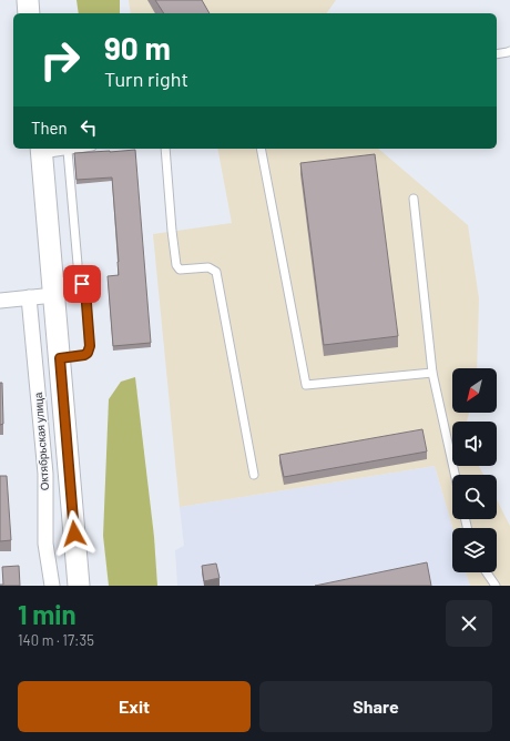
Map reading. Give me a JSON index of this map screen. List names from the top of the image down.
{
  "streets": {
    "street": ["Октябрьская улица"]
  },
  "north": "bottom left",
  "page": {
    "turn": ["90 m", "Turn right"],
    "then": "Then",
    "heading": ["1 min", "140 m · 17:35"],
    "buttons": ["Exit", "Share"]
  }
}
